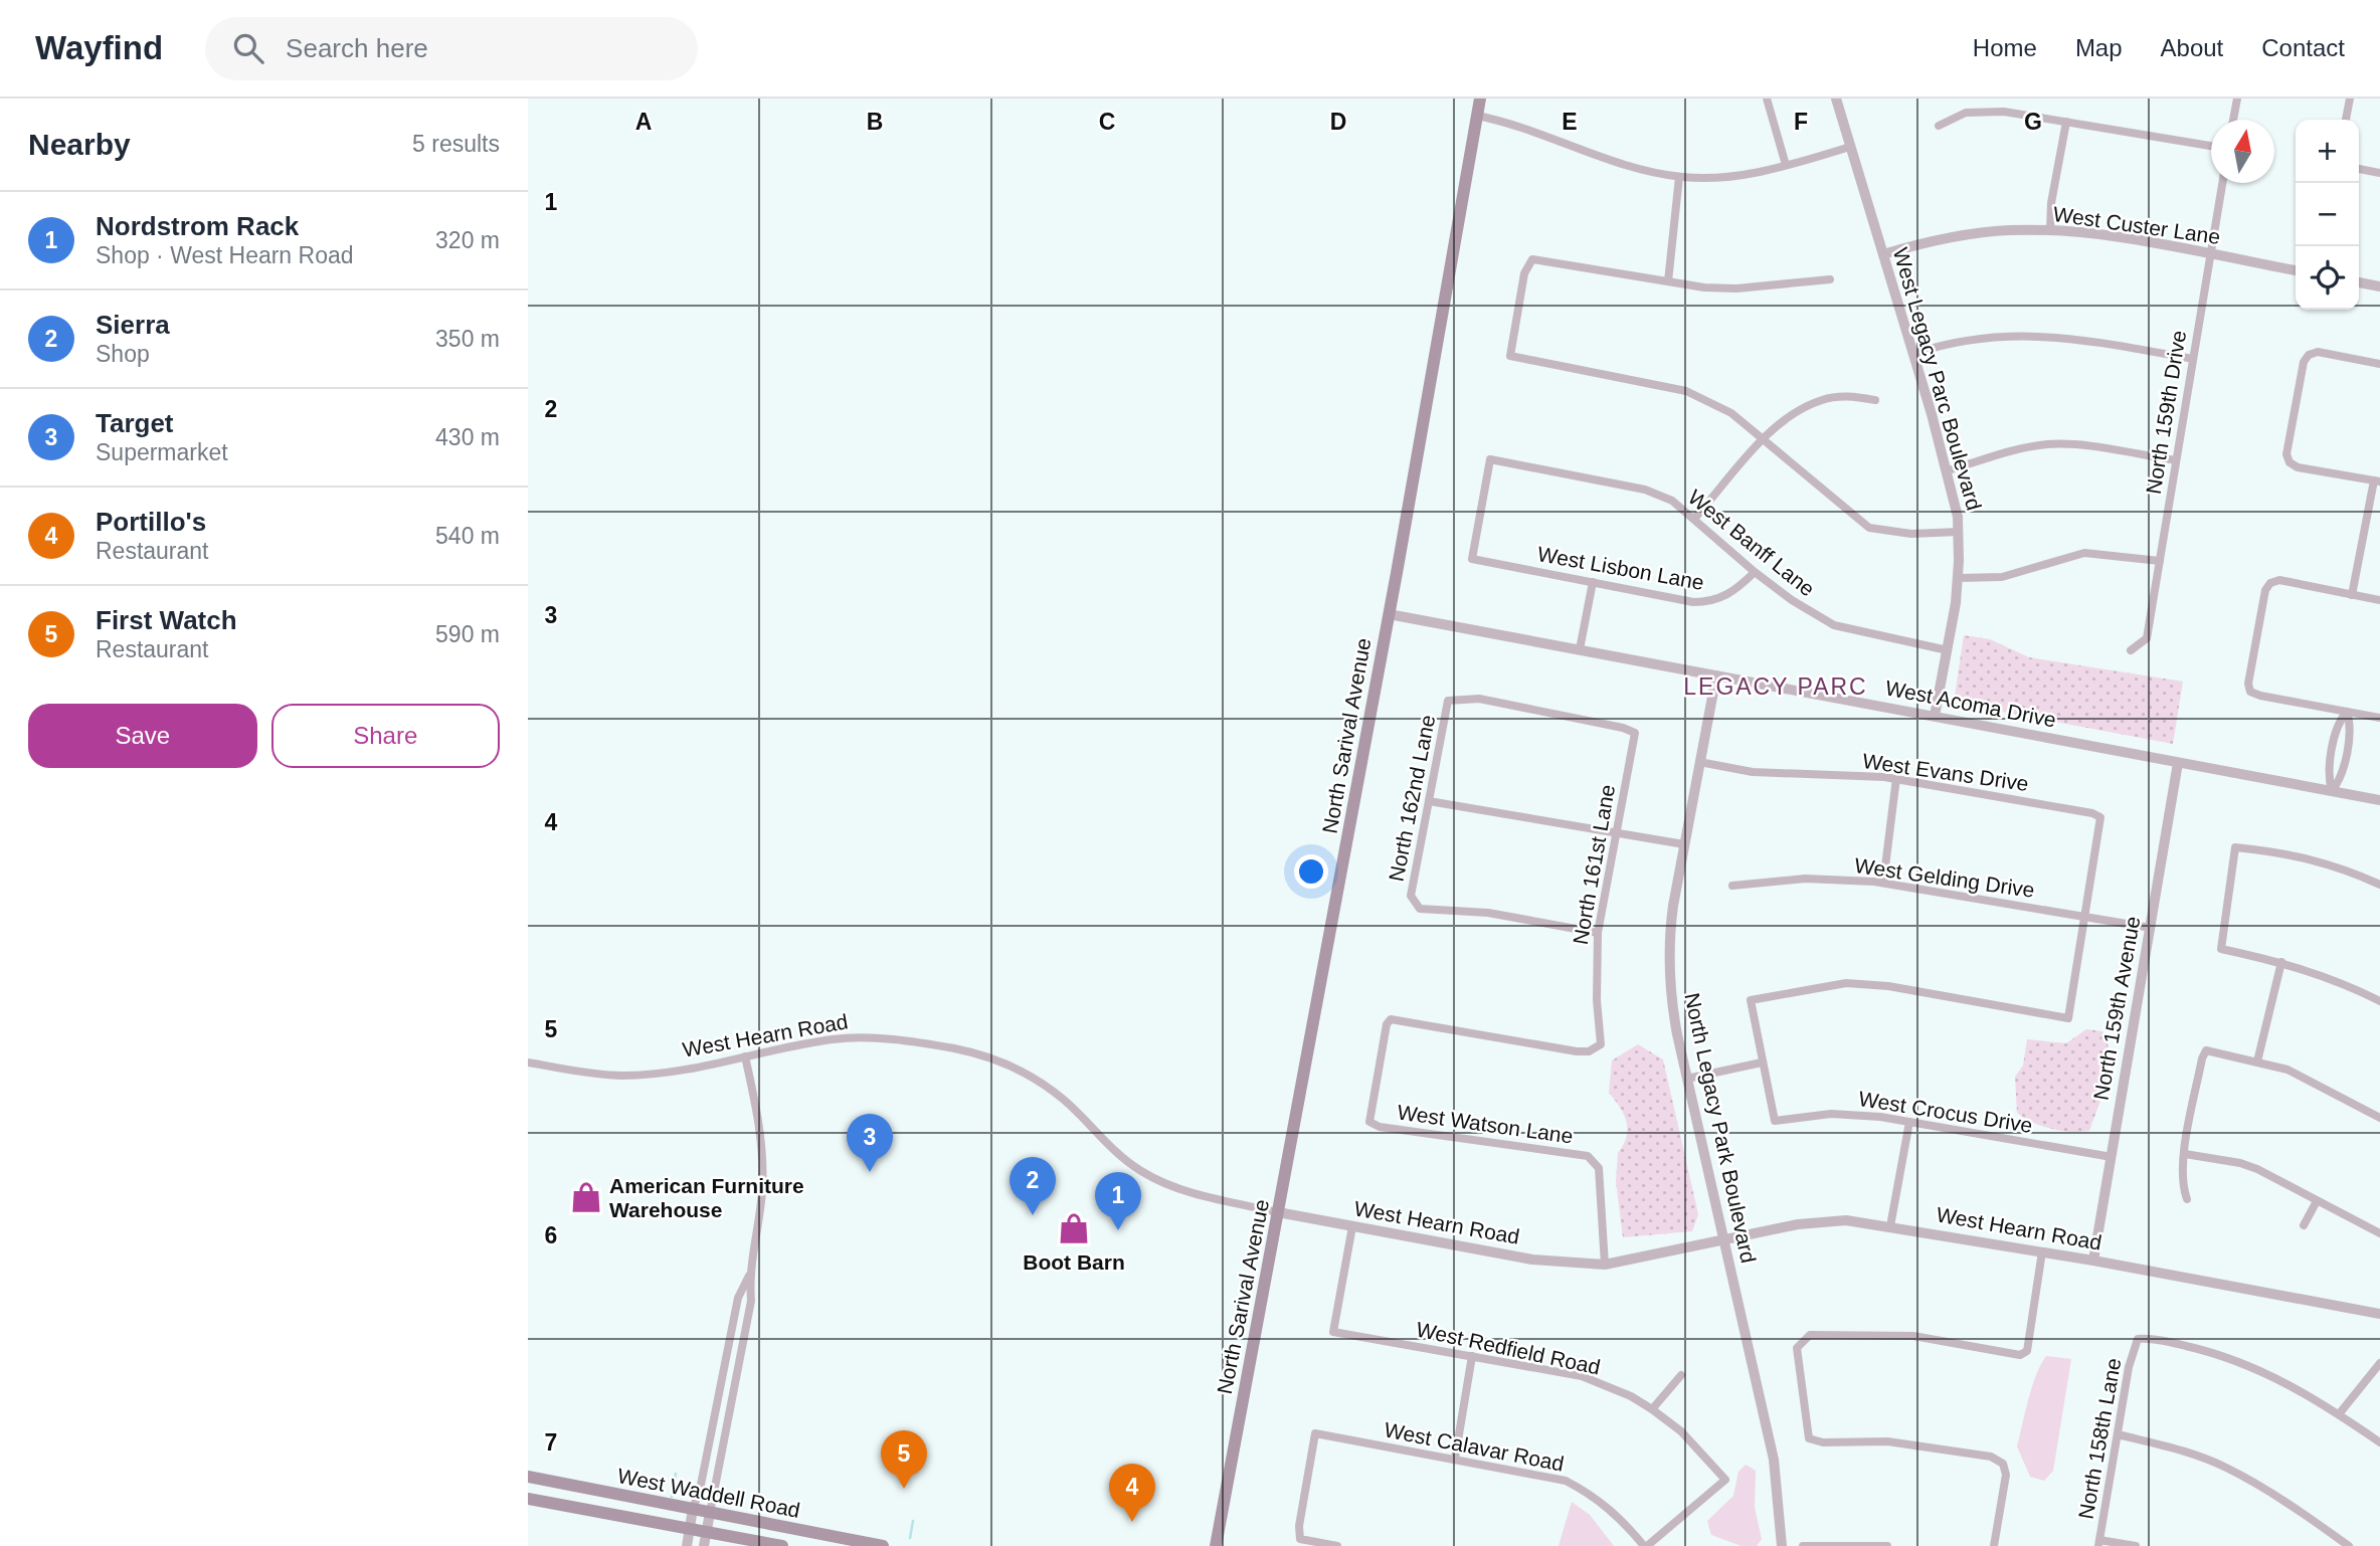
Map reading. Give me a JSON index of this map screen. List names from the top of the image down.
{
  "streets": {
    "main road": ["North Sarival Avenue", "West Waddell Road"],
    "street": [
      "West Custer Lane",
      "West Legacy Parc Boulevard",
      "North 159th Drive",
      "West Banff Lane",
      "West Lisbon Lane",
      "West Acoma Drive",
      "West Evans Drive",
      "North 162nd Lane",
      "North 161st Lane",
      "West Gelding Drive",
      "North 159th Avenue",
      "West Hearn Road",
      "West Crocus Drive",
      "West Watson Lane",
      "North Legacy Park Boulevard",
      "West Redfield Road",
      "North 158th Lane",
      "West Calavar Road"
    ]
  },
  "crossings": [
    ["West Custer Lane", "West Legacy Parc Boulevard"],
    ["West Custer Lane", "North 159th Drive"],
    ["West Legacy Parc Boulevard", "West Banff Lane"],
    ["West Legacy Parc Boulevard", "West Acoma Drive"],
    ["West Banff Lane", "West Lisbon Lane"],
    ["West Acoma Drive", "North Sarival Avenue"],
    ["West Acoma Drive", "North 159th Avenue"],
    ["West Acoma Drive", "North Legacy Park Boulevard"],
    ["North Sarival Avenue", "West Hearn Road"],
    ["West Evans Drive", "West Gelding Drive"],
    ["West Evans Drive", "North Legacy Park Boulevard"],
    ["North 162nd Lane", "North 161st Lane"],
    ["North 161st Lane", "West Watson Lane"],
    ["West Gelding Drive", "North 159th Avenue"],
    ["North 159th Avenue", "West Hearn Road"],
    ["North 159th Avenue", "West Crocus Drive"],
    ["West Hearn Road", "West Watson Lane"],
    ["West Hearn Road", "North Legacy Park Boulevard"],
    ["West Hearn Road", "West Redfield Road"],
    ["West Redfield Road", "West Calavar Road"]
  ],
  "districts": ["LEGACY PARC"],
  "places": {
    "shop": ["American Furniture Warehouse", "Boot Barn"]
  },
  "north": "top",
  "page": {
    "header": "Wayfind",
    "search": "Search here",
    "nav": [
      "Home",
      "Map",
      "About",
      "Contact"
    ],
    "heading": ["Nearby", "5 results"],
    "map_buttons": ["+", "−"],
    "list": [
      {
        "mark": "1",
        "name": "Nordstrom Rack",
        "note": "Shop · West Hearn Road",
        "value": "320 m"
      },
      {
        "mark": "2",
        "name": "Sierra",
        "note": "Shop",
        "value": "350 m"
      },
      {
        "mark": "3",
        "name": "Target",
        "note": "Supermarket",
        "value": "430 m"
      },
      {
        "mark": "4",
        "name": "Portillo's",
        "note": "Restaurant",
        "value": "540 m"
      },
      {
        "mark": "5",
        "name": "First Watch",
        "note": "Restaurant",
        "value": "590 m"
      }
    ],
    "buttons": ["Save", "Share"],
    "pins": [
      "3",
      "2",
      "1",
      "5",
      "4"
    ]
  },
  "grid": {
    "columns": [
      "A",
      "B",
      "C",
      "D",
      "E",
      "F",
      "G"
    ],
    "rows": [
      "1",
      "2",
      "3",
      "4",
      "5",
      "6",
      "7"
    ]
  }
}
